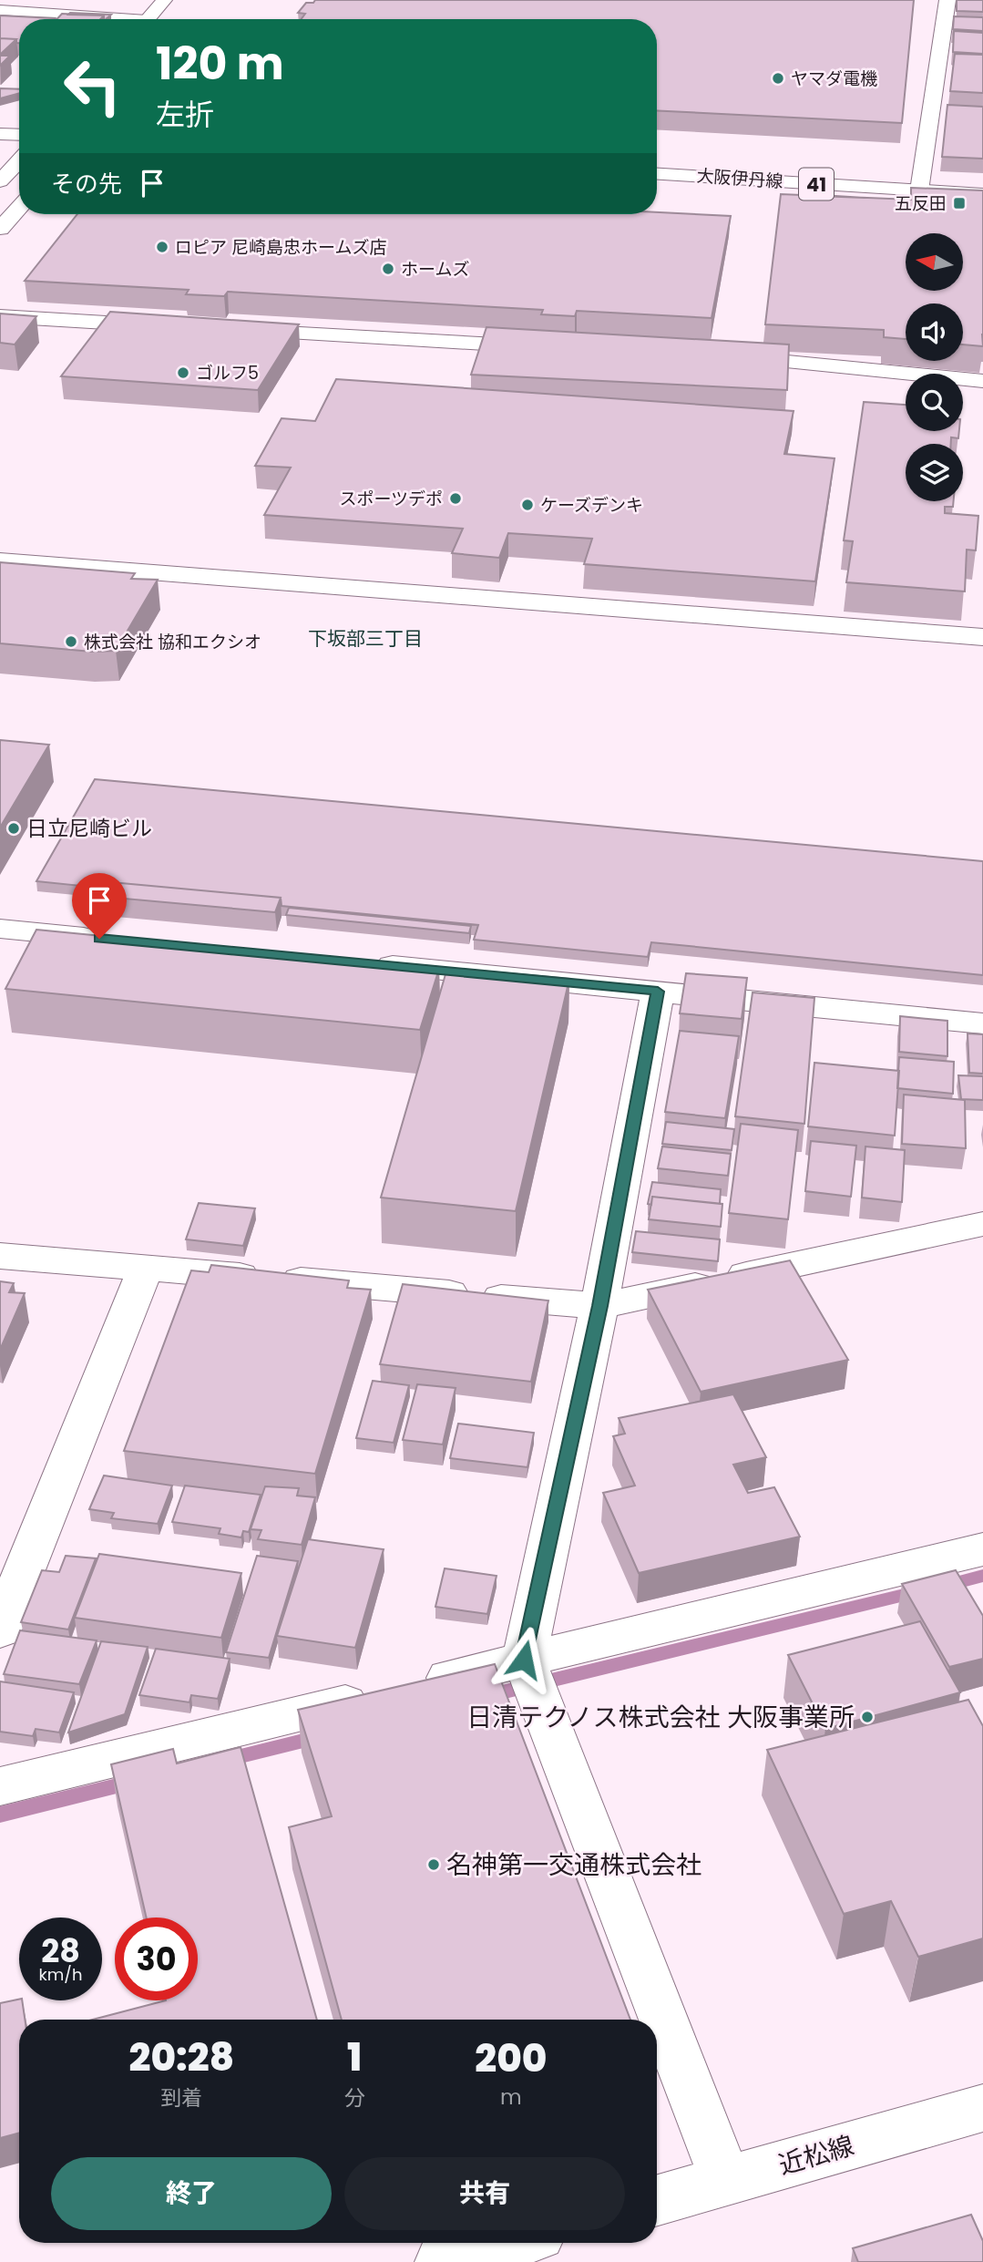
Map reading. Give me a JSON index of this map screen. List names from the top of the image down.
{
  "streets": {
    "street": ["大阪伊丹線", "41", "近松線"]
  },
  "districts": ["下坂部三丁目"],
  "places": {
    "other": [
      "ヤマダ電機",
      "ロピア 尼崎島忠ホームズ店",
      "ホームズ",
      "ゴルフ5",
      "スポーツデポ",
      "ケーズデンキ",
      "株式会社 協和エクシオ",
      "日立尼崎ビル",
      "日清テクノス株式会社 大阪事業所",
      "名神第一交通株式会社"
    ],
    "transit": ["五反田"]
  },
  "north": "left",
  "page": {
    "turn": ["120 m", "左折"],
    "then": "その先",
    "speed": "28 km/h",
    "limit": "30",
    "eta": [
      "20:28",
      "到着",
      "1",
      "分",
      "200",
      "m"
    ],
    "buttons": ["終了", "共有"]
  }
}
